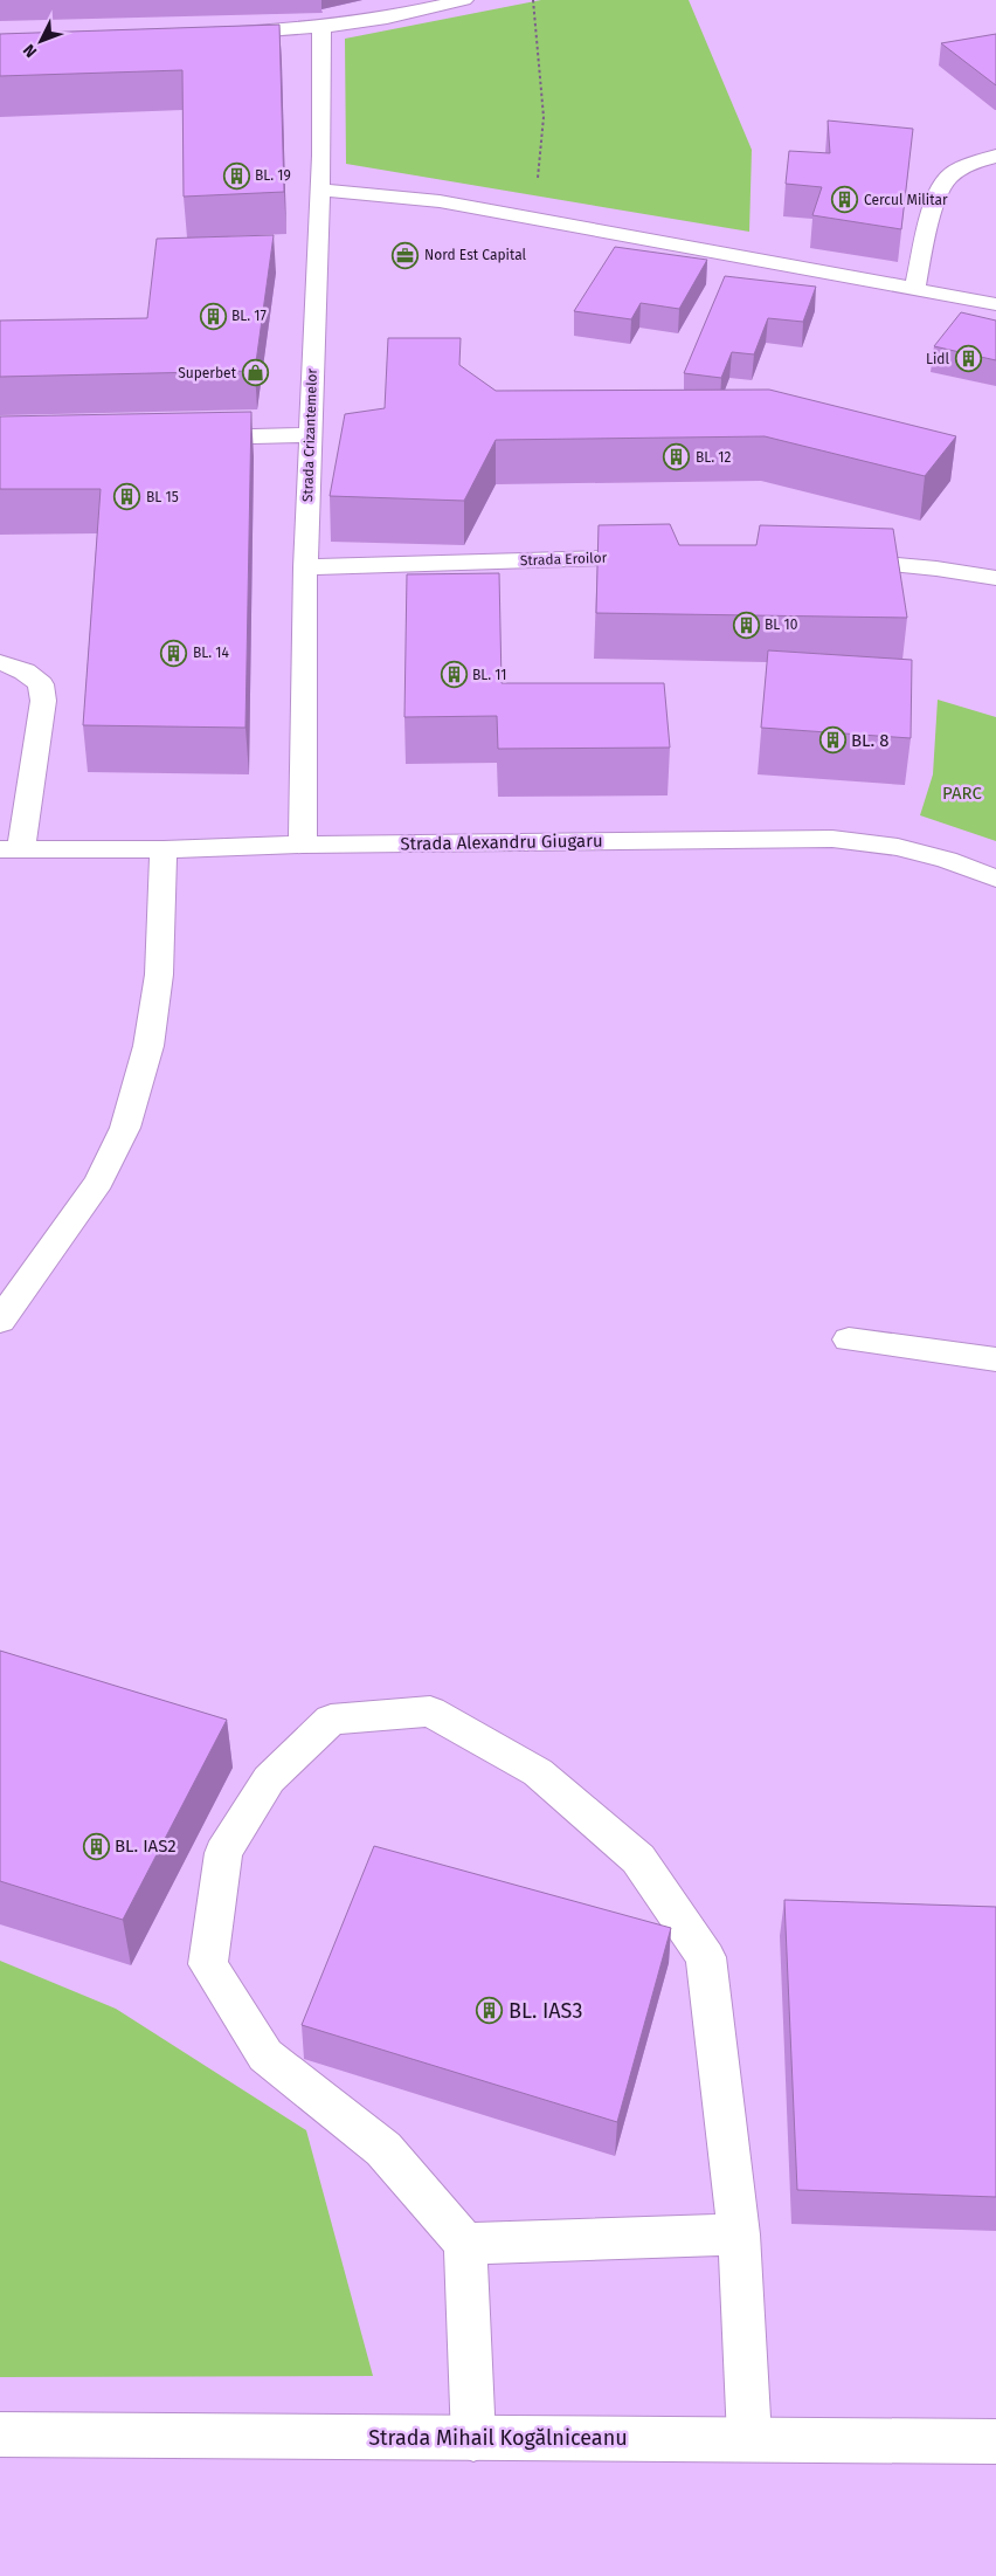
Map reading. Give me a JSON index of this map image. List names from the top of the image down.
{
  "streets": {
    "street": [
      "Strada Crizantemelor",
      "Strada Eroilor",
      "Strada Alexandru Giugaru",
      "Strada Mihail Kogălniceanu"
    ]
  },
  "crossings": [
    ["Strada Crizantemelor", "Strada Eroilor"],
    ["Strada Crizantemelor", "Strada Alexandru Giugaru"]
  ],
  "parks": ["PARC"],
  "places": {
    "building": [
      "BL. 19",
      "Cercul Militar",
      "BL. 17",
      "Lidl",
      "BL. 12",
      "BL 15",
      "BL 10",
      "BL. 14",
      "BL. 11",
      "BL. 8",
      "BL. IAS2",
      "BL. IAS3"
    ],
    "office": ["Nord Est Capital"],
    "shop": ["Superbet"]
  },
  "north": "bottom left"
}
